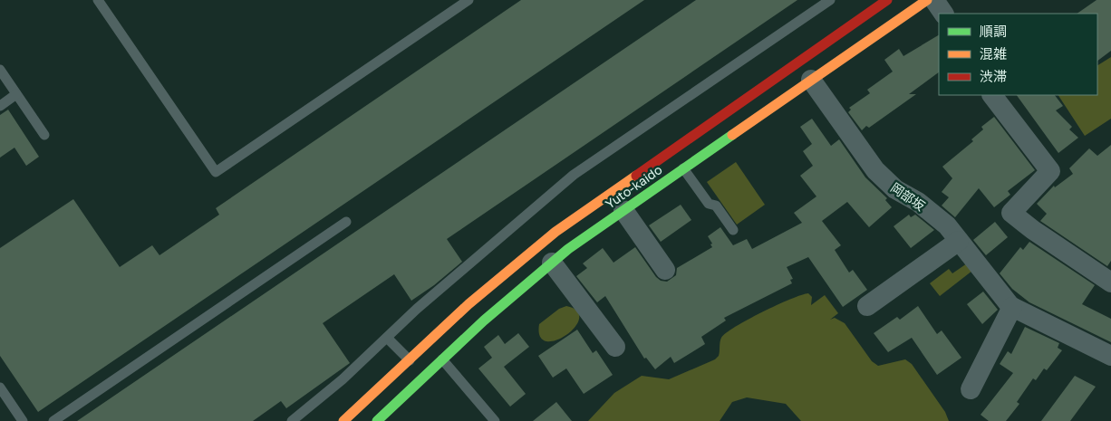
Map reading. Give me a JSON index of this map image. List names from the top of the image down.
{
  "streets": {
    "main road": ["Yuto-kaido"],
    "street": ["岡部坂"]
  },
  "crossings": [
    ["Yuto-kaido", "岡部坂"]
  ],
  "legend": ["順調", "混雑", "渋滞"]
}
